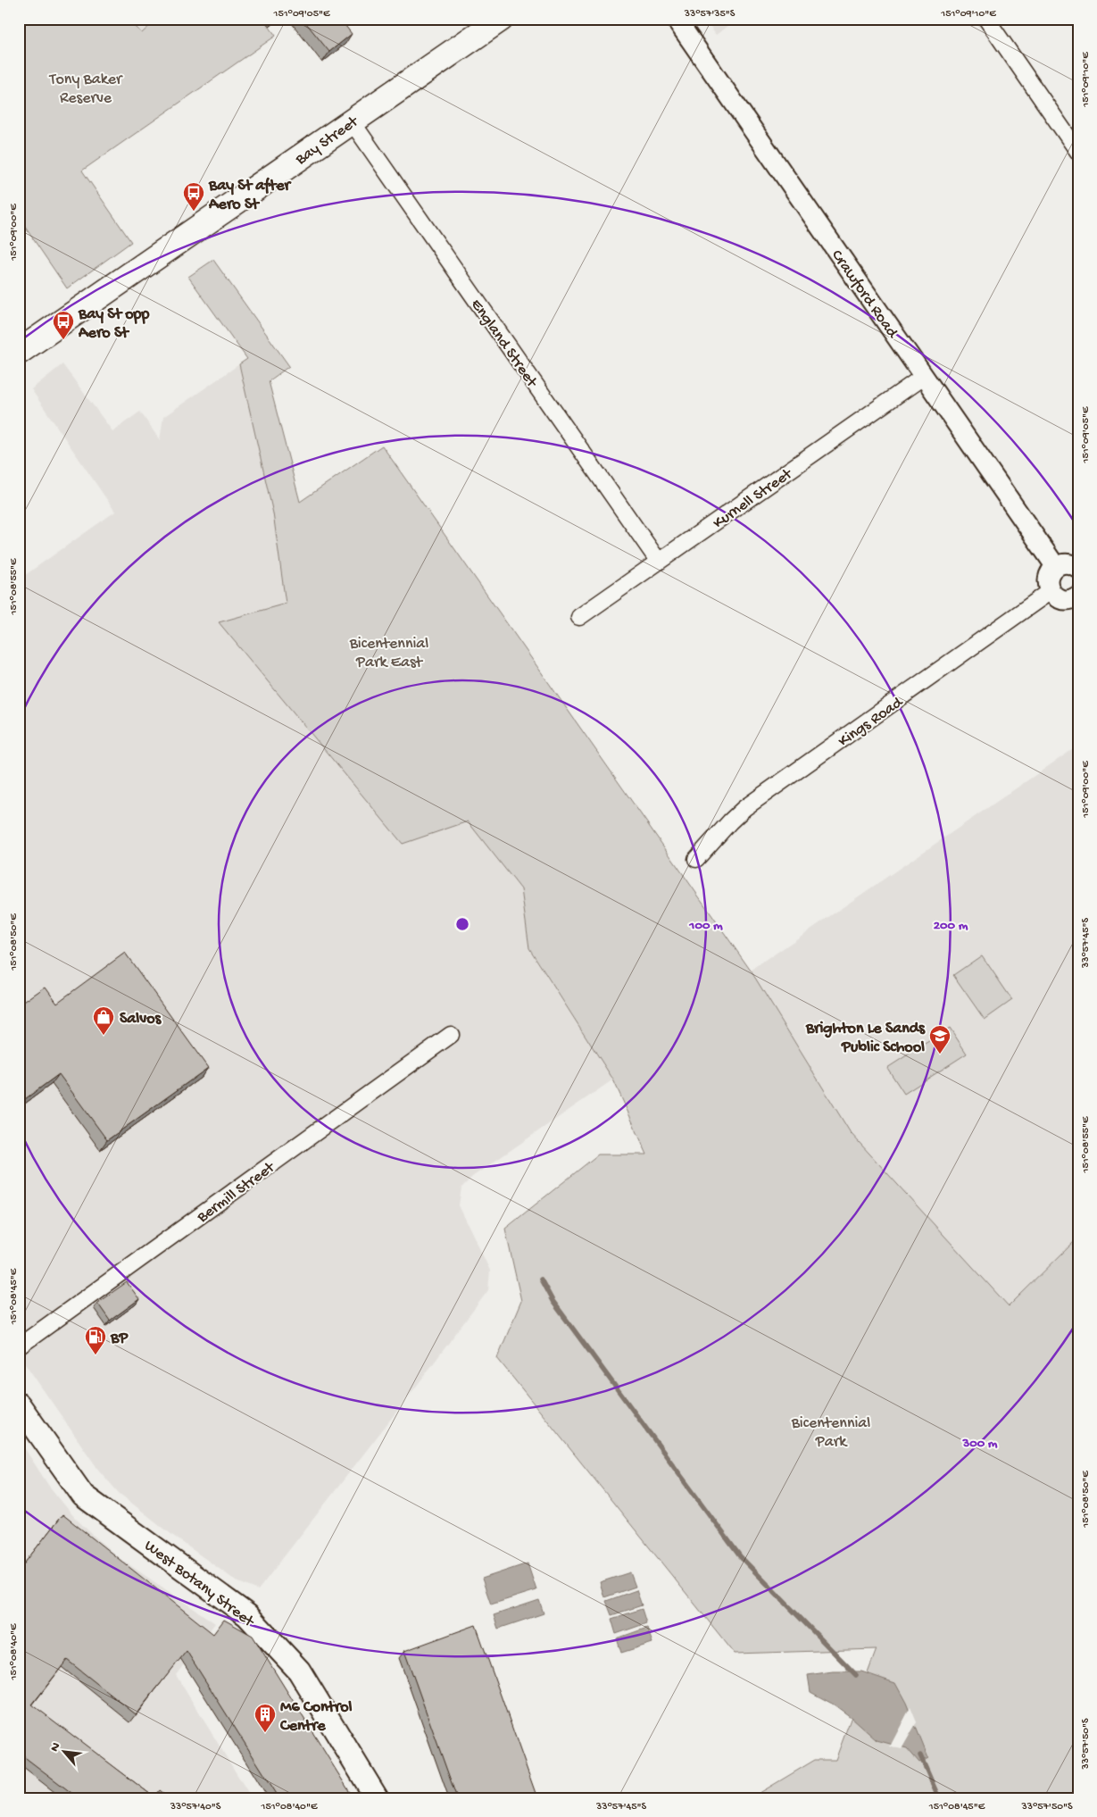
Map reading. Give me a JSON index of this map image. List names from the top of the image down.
{
  "streets": {
    "main road": ["Bay Street", "West Botany Street"],
    "street": [
      "Crawford Road",
      "England Street",
      "Kurnell Street",
      "Kings Road",
      "Bermill Street"
    ]
  },
  "crossings": [
    ["Bay Street", "England Street"],
    ["Crawford Road", "Kurnell Street"],
    ["England Street", "Kurnell Street"]
  ],
  "parks": ["Tony Baker Reserve", "Bicentennial Park East", "Bicentennial Park"],
  "places": {
    "bus stop": ["Bay St after Aero St", "Bay St opp Aero St"],
    "shop": ["Salvos"],
    "school or university": ["Brighton Le Sands Public School"],
    "fuel station": ["BP"],
    "building": ["M6 Control Centre"]
  },
  "north": "top left",
  "coordinates": [
    "151°09'05\"E",
    "33°57'35\"S",
    "151°09'10\"E",
    "151°09'00\"E",
    "151°08'55\"E",
    "151°08'50\"E",
    "33°57'45\"S",
    "151°08'45\"E",
    "151°08'40\"E",
    "33°57'50\"S",
    "33°57'40\"S"
  ],
  "rings": ["100 m", "200 m", "300 m"]
}
